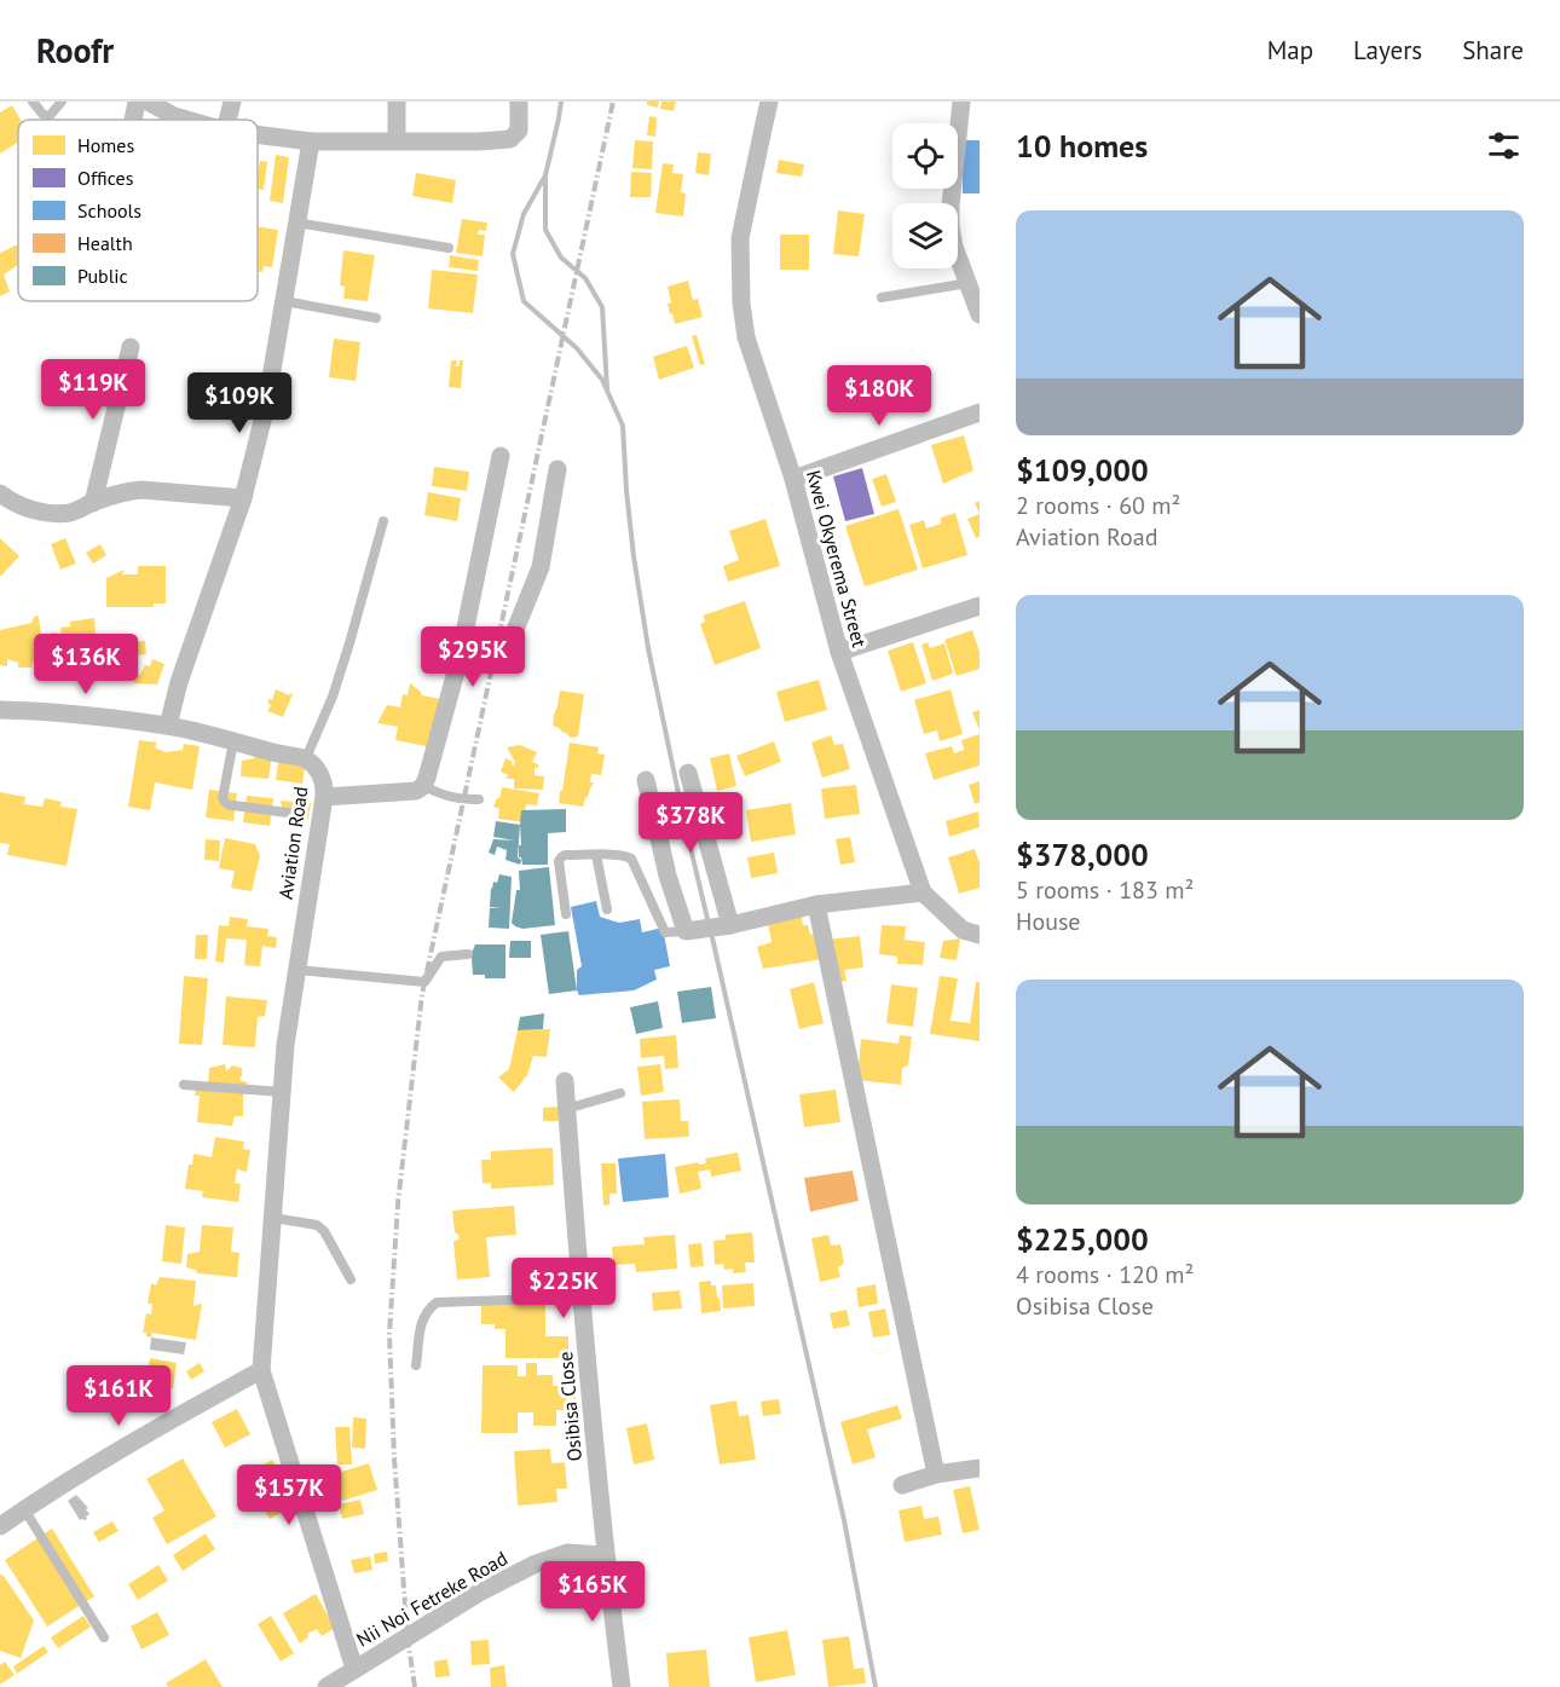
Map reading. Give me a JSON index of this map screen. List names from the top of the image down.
{
  "streets": {
    "street": [
      "Kwei Okyerema Street",
      "Aviation Road",
      "Osibisa Close",
      "Nii Noi Fetreke Road"
    ]
  },
  "crossings": [
    ["Aviation Road", "Nii Noi Fetreke Road"],
    ["Osibisa Close", "Nii Noi Fetreke Road"]
  ],
  "legend": [
    "Homes",
    "Offices",
    "Schools",
    "Health",
    "Public"
  ],
  "page": {
    "header": "Roofr",
    "nav": ["Map", "Layers", "Share"],
    "heading": "10 homes",
    "list": [
      {
        "name": "$109,000",
        "note": "2 rooms · 60 m² · Aviation Road"
      },
      {
        "name": "$378,000",
        "note": "5 rooms · 183 m² · House"
      },
      {
        "name": "$225,000",
        "note": "4 rooms · 120 m² · Osibisa Close"
      }
    ],
    "price": [
      "$119K",
      "$180K",
      "$109K",
      "$295K",
      "$136K",
      "$378K",
      "$225K",
      "$161K",
      "$157K",
      "$165K"
    ]
  }
}
